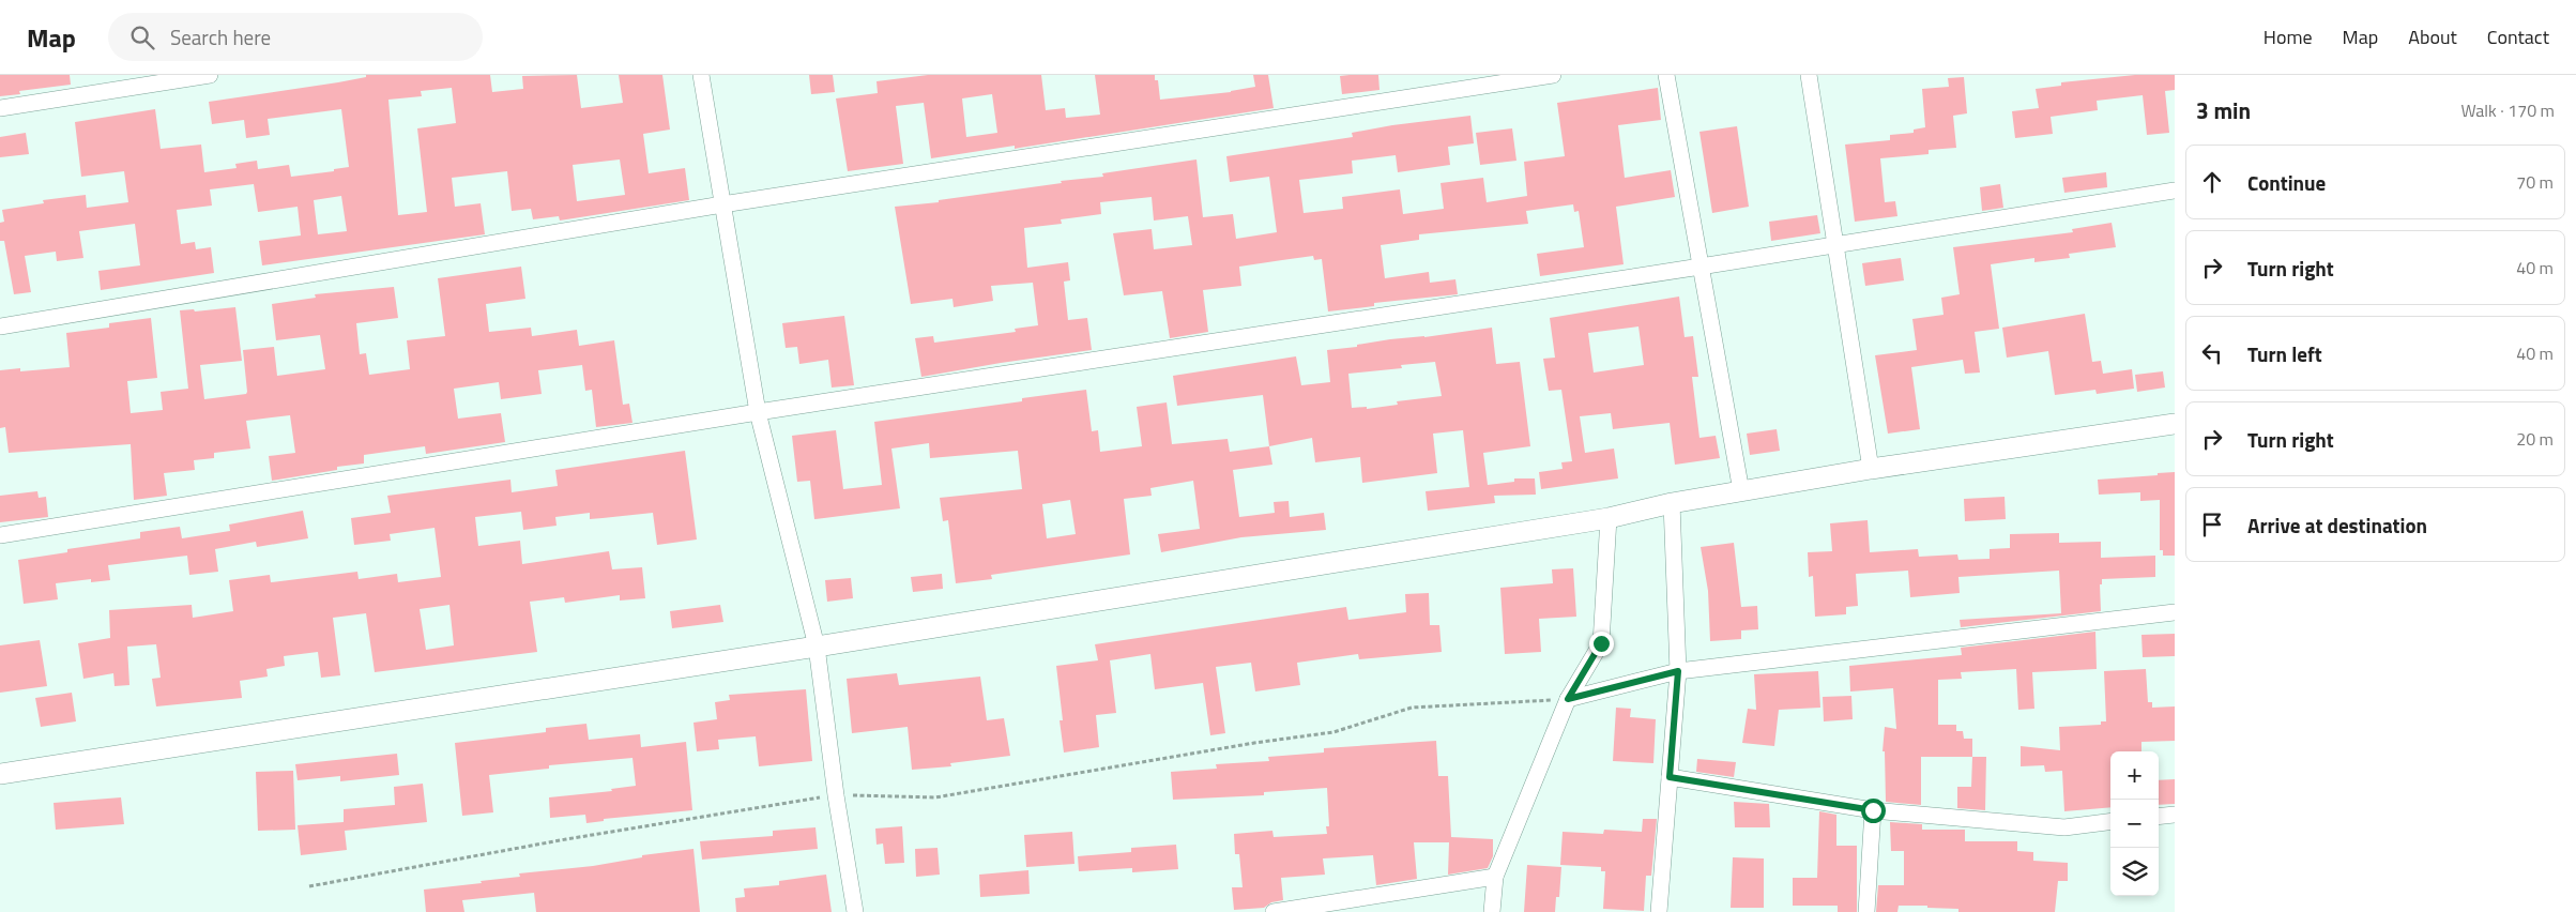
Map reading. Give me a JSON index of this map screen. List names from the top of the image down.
{
  "page": {
    "header": "Map",
    "search": "Search here",
    "nav": [
      "Home",
      "Map",
      "About",
      "Contact"
    ],
    "heading": ["3 min", "Walk · 170 m"],
    "list": [
      ["Continue", "70 m"],
      ["Turn right", "40 m"],
      ["Turn left", "40 m"],
      ["Turn right", "20 m"],
      "Arrive at destination"
    ],
    "map_buttons": ["+", "−"]
  }
}
